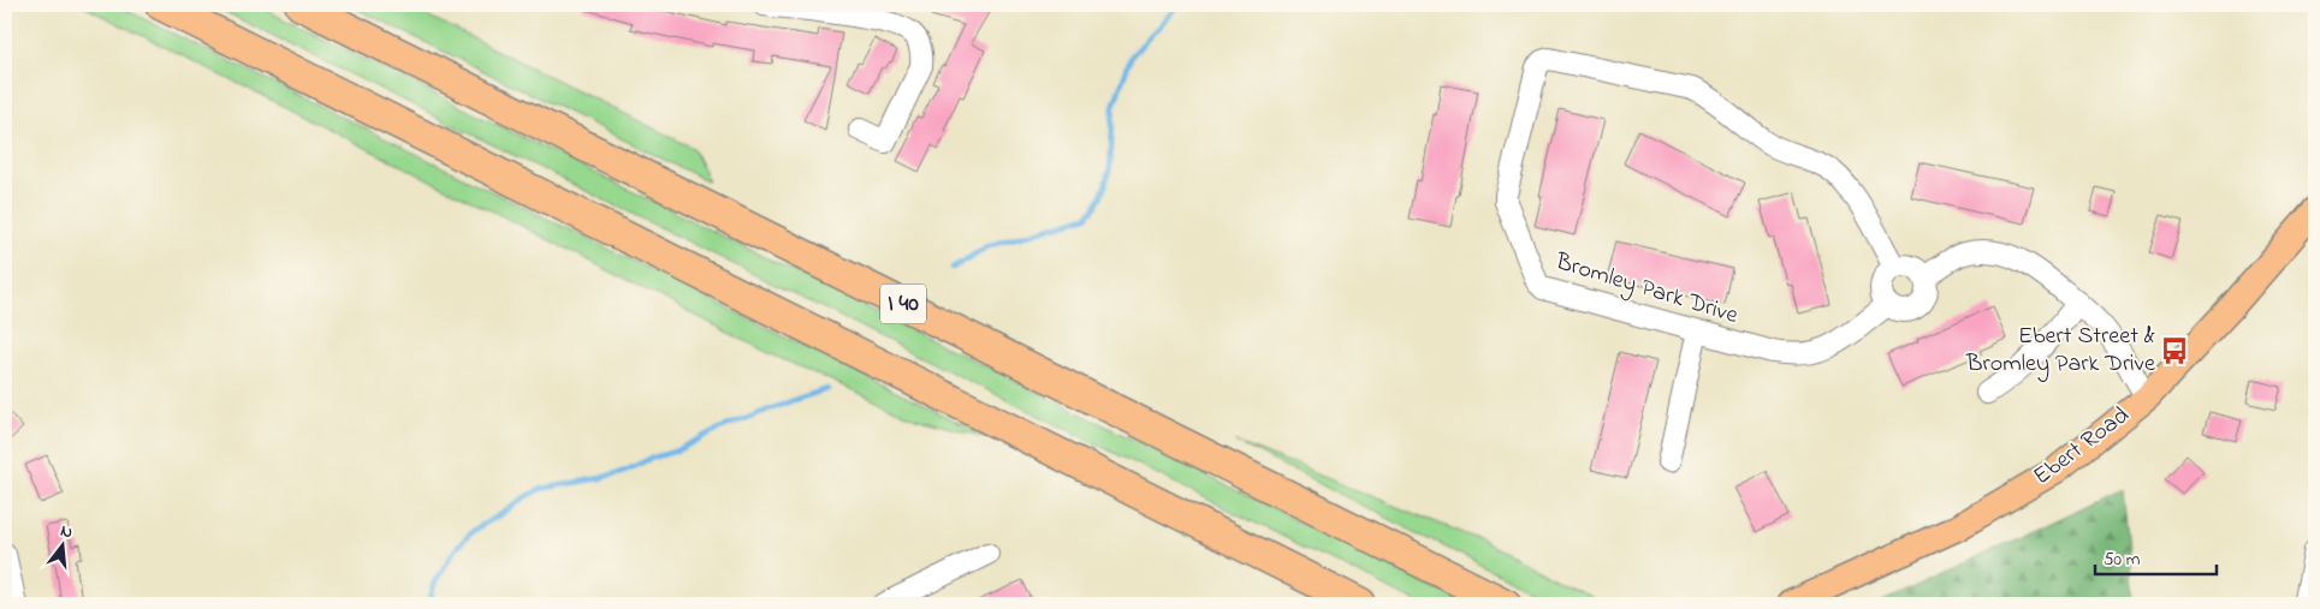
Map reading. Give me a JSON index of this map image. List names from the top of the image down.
{
  "streets": {
    "highway": ["I 40"],
    "main road": ["Ebert Road"],
    "street": ["Bromley Park Drive"]
  },
  "places": {
    "bus stop": ["Ebert Street & Bromley Park Drive"]
  },
  "scale_bar": "50 m",
  "north": "top"
}
